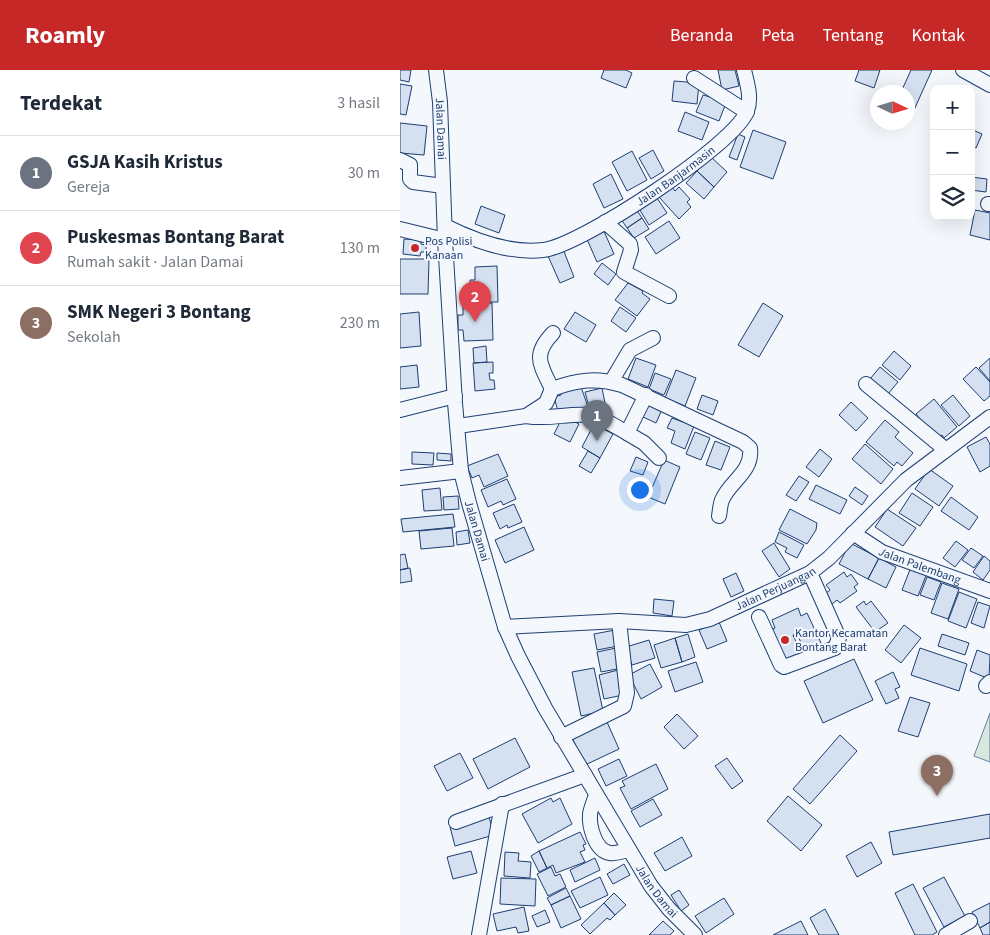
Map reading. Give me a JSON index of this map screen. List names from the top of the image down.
{
  "streets": {
    "street": [
      "Jalan Damai",
      "Jalan Banjarmasin",
      "Jalan Palembang",
      "Jalan Perjuangan"
    ]
  },
  "crossings": [
    ["Jalan Damai", "Jalan Banjarmasin"],
    ["Jalan Damai", "Jalan Perjuangan"],
    ["Jalan Palembang", "Jalan Perjuangan"]
  ],
  "places": ["Pos Polisi Kanaan", "Kantor Kecamatan Bontang Barat"],
  "north": "right",
  "page": {
    "header": "Roamly",
    "nav": [
      "Beranda",
      "Peta",
      "Tentang",
      "Kontak"
    ],
    "heading": ["Terdekat", "3 hasil"],
    "map_buttons": ["+", "−"],
    "list": [
      {
        "mark": "1",
        "name": "GSJA Kasih Kristus",
        "note": "Gereja",
        "value": "30 m"
      },
      {
        "mark": "2",
        "name": "Puskesmas Bontang Barat",
        "note": "Rumah sakit · Jalan Damai",
        "value": "130 m"
      },
      {
        "mark": "3",
        "name": "SMK Negeri 3 Bontang",
        "note": "Sekolah",
        "value": "230 m"
      }
    ],
    "pins": ["2", "1", "3"]
  }
}
